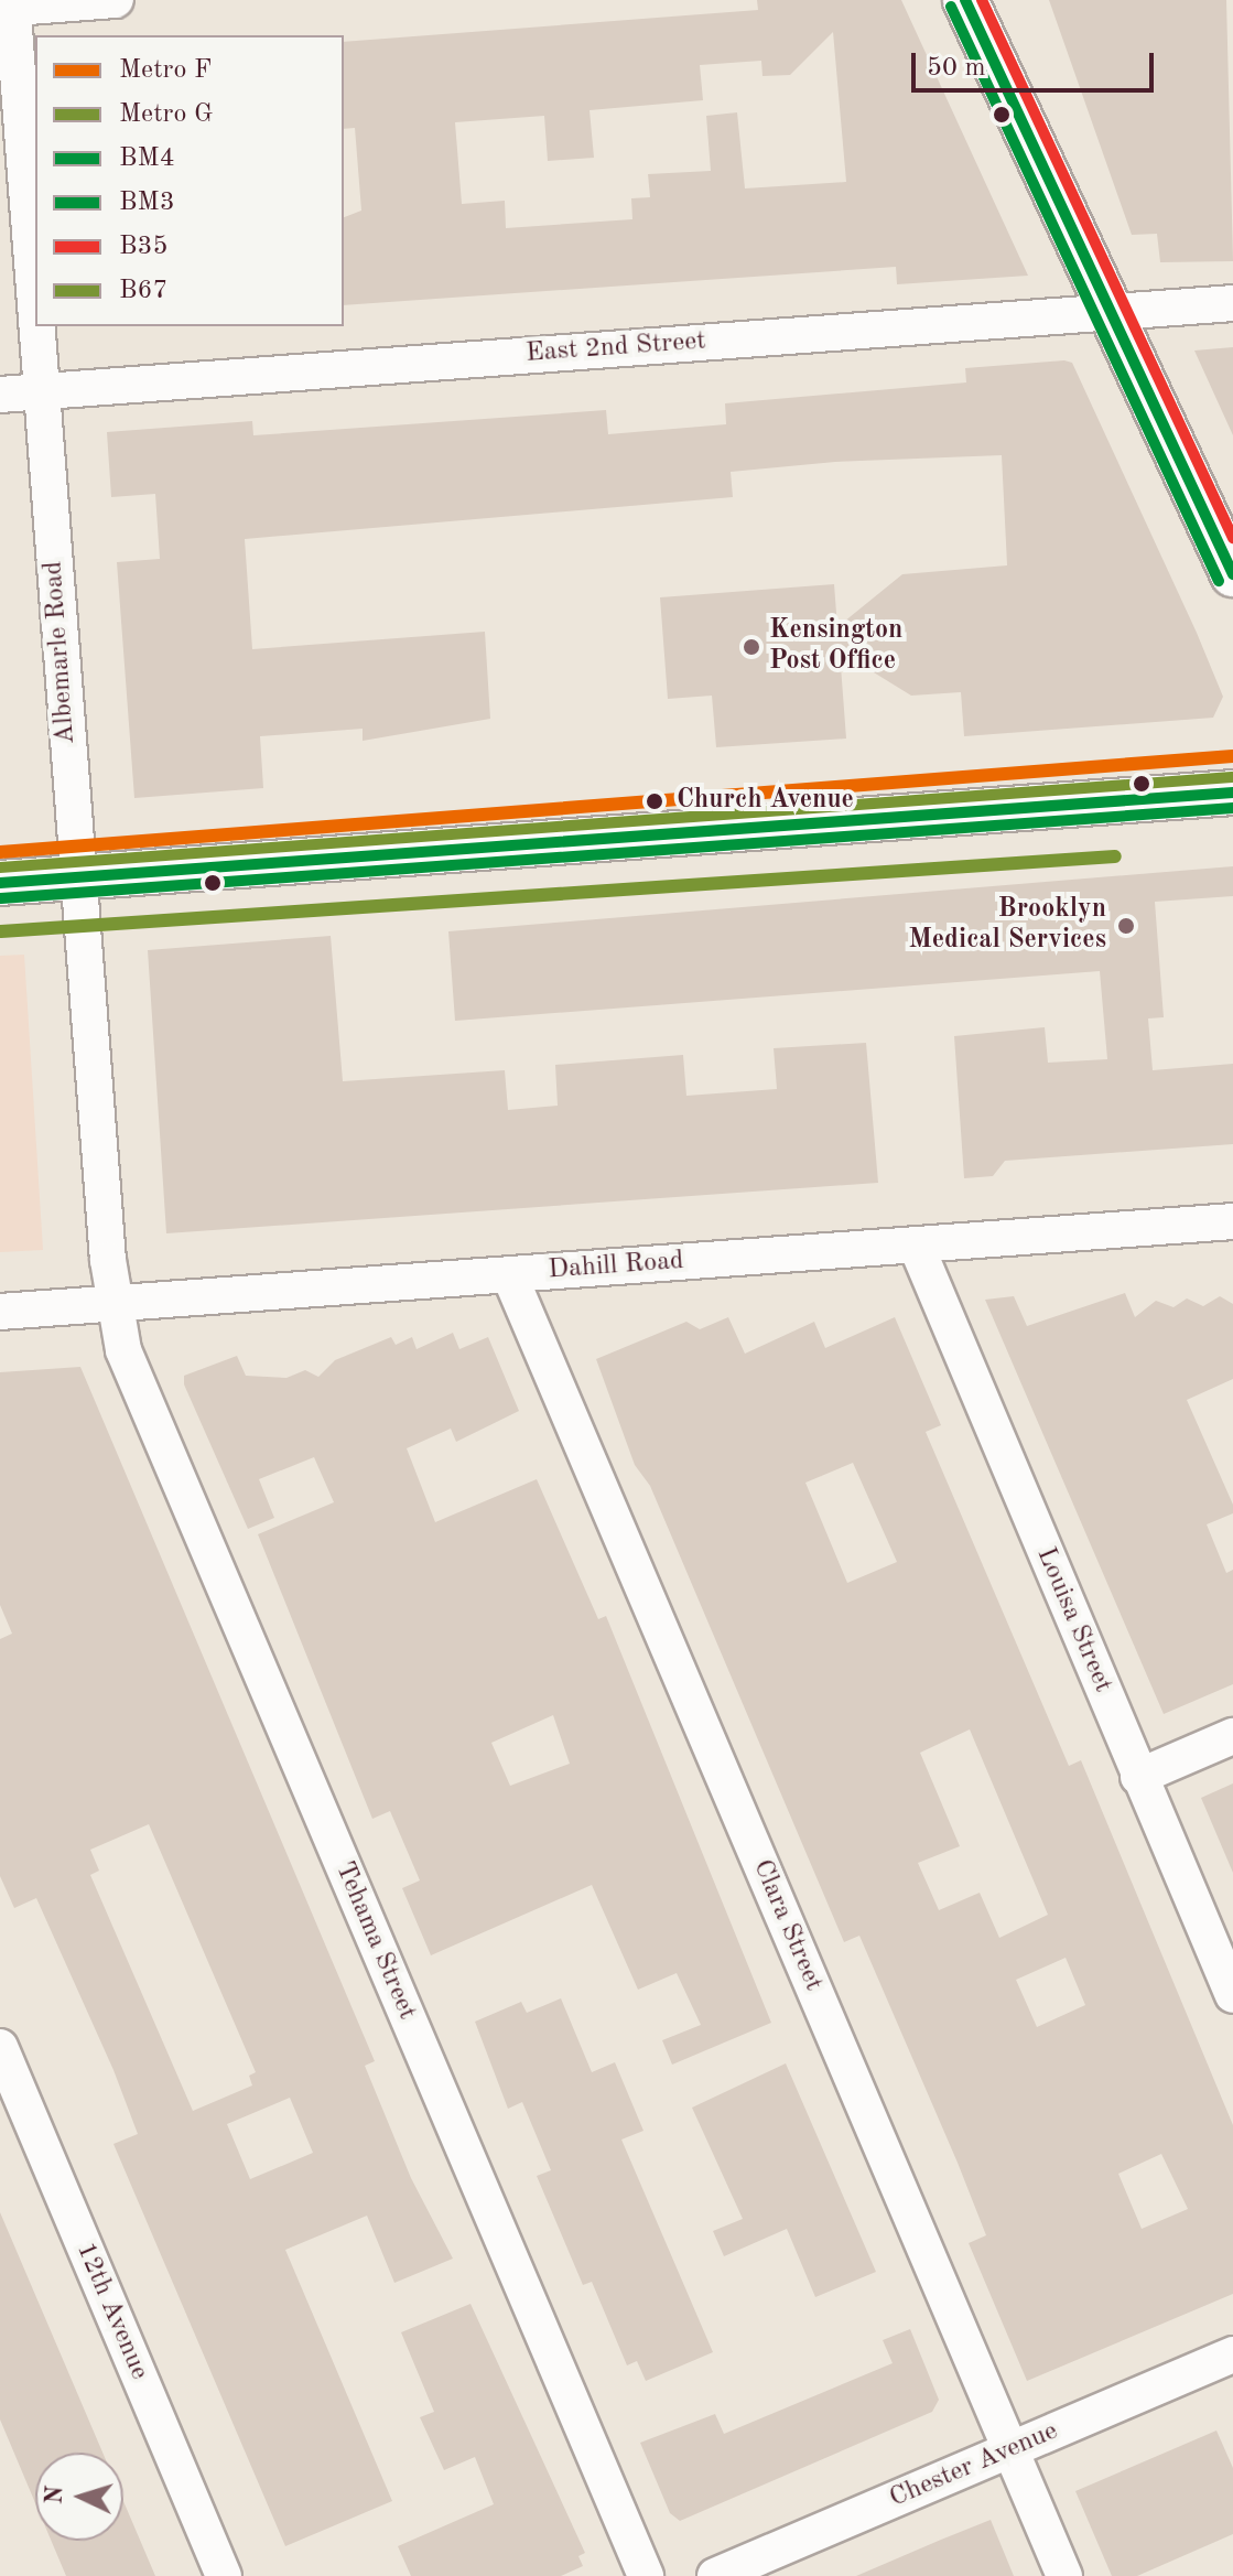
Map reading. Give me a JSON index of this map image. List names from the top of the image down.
{
  "streets": {
    "street": [
      "East 2nd Street",
      "Albemarle Road",
      "Dahill Road",
      "Louisa Street",
      "Clara Street",
      "Tehama Street",
      "12th Avenue",
      "Chester Avenue"
    ]
  },
  "crossings": [
    ["East 2nd Street", "Albemarle Road"],
    ["Albemarle Road", "Dahill Road"],
    ["Albemarle Road", "Tehama Street"],
    ["Dahill Road", "Louisa Street"],
    ["Dahill Road", "Clara Street"],
    ["Dahill Road", "Tehama Street"],
    ["Clara Street", "Chester Avenue"]
  ],
  "places": ["Kensington Post Office", "Church Avenue", "Brooklyn Medical Services"],
  "lines": [
    "transit line BM4",
    "transit line B35",
    "transit line BM3",
    "metro line F",
    "transit line B67",
    "metro line G"
  ],
  "legend": [
    "Metro F",
    "Metro G",
    "BM4",
    "BM3",
    "B35",
    "B67"
  ],
  "scale_bar": "50 m",
  "north": "left"
}
